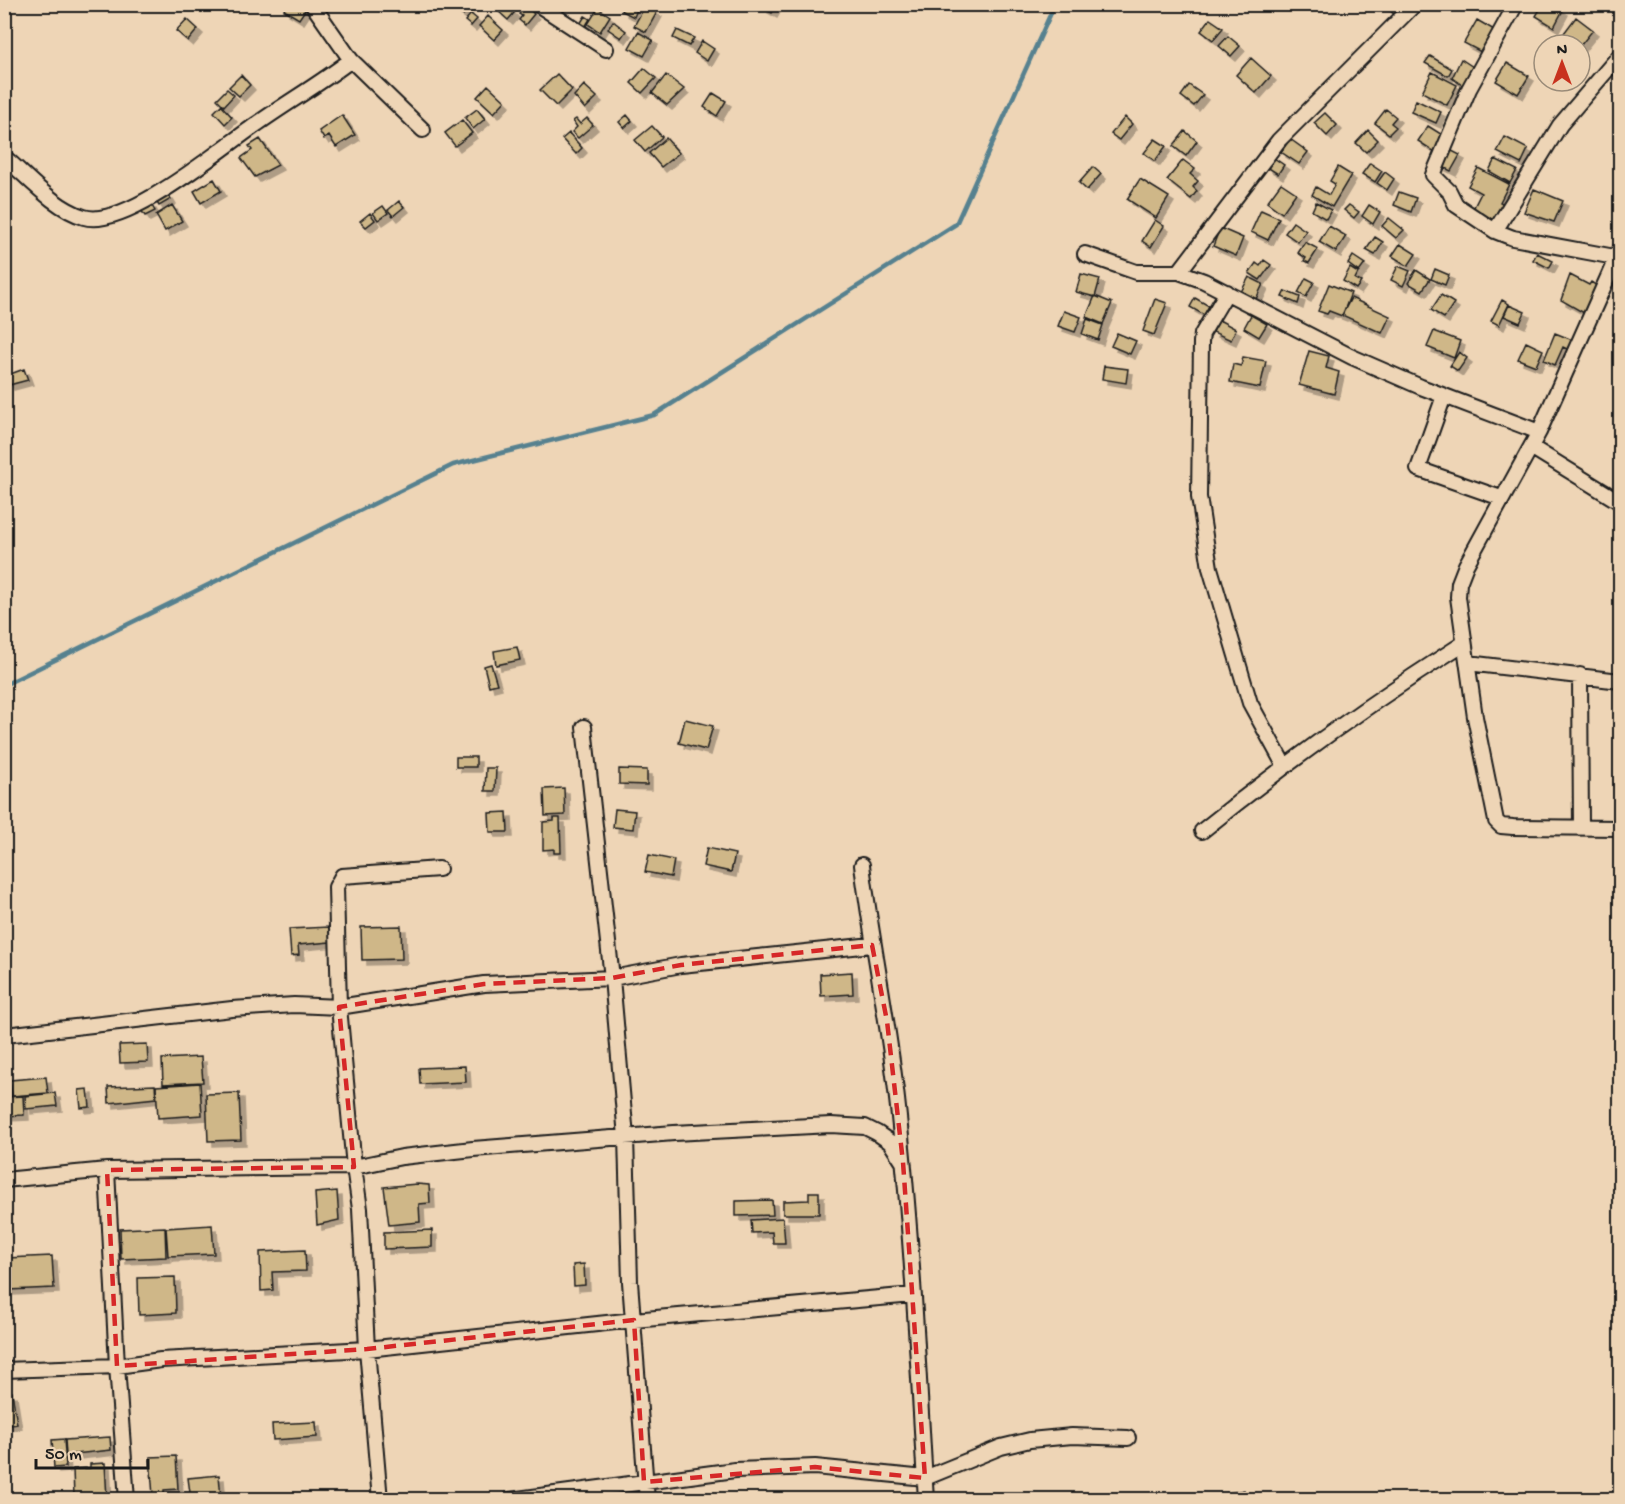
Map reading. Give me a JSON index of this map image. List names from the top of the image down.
{
  "scale_bar": "50 m",
  "north": "top"
}
